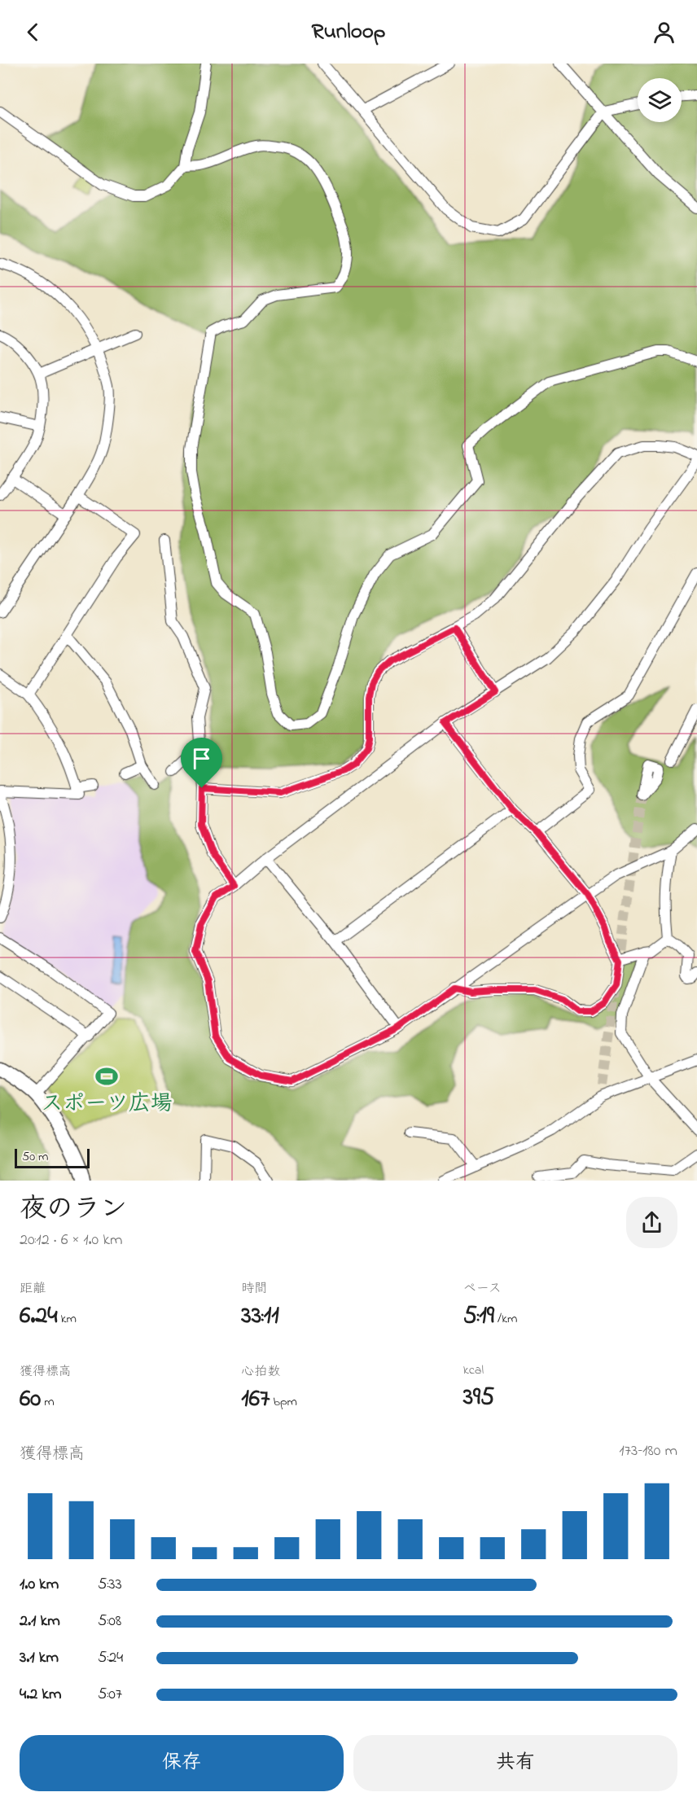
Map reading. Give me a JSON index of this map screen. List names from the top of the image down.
{
  "places": {
    "sports": ["スポーツ広場"]
  },
  "scale_bar": "50 m",
  "page": {
    "header": "Runloop",
    "scale": "50 m",
    "heading": ["夜のラン", "20:12 · 6 × 1.0 km"],
    "stats": [
      ["距離", "6.24 km"],
      ["時間", "33:11"],
      ["ペース", "5:19 /km"],
      ["獲得標高", "60 m"],
      ["心拍数", "167 bpm"],
      ["kcal", "395"]
    ],
    "chart": ["獲得標高", "173–180 m"],
    "list": [
      {
        "name": "1.0 km",
        "note": "5:33"
      },
      {
        "name": "2.1 km",
        "note": "5:08"
      },
      {
        "name": "3.1 km",
        "note": "5:24"
      },
      {
        "name": "4.2 km",
        "note": "5:07"
      }
    ],
    "buttons": ["保存", "共有"]
  }
}
